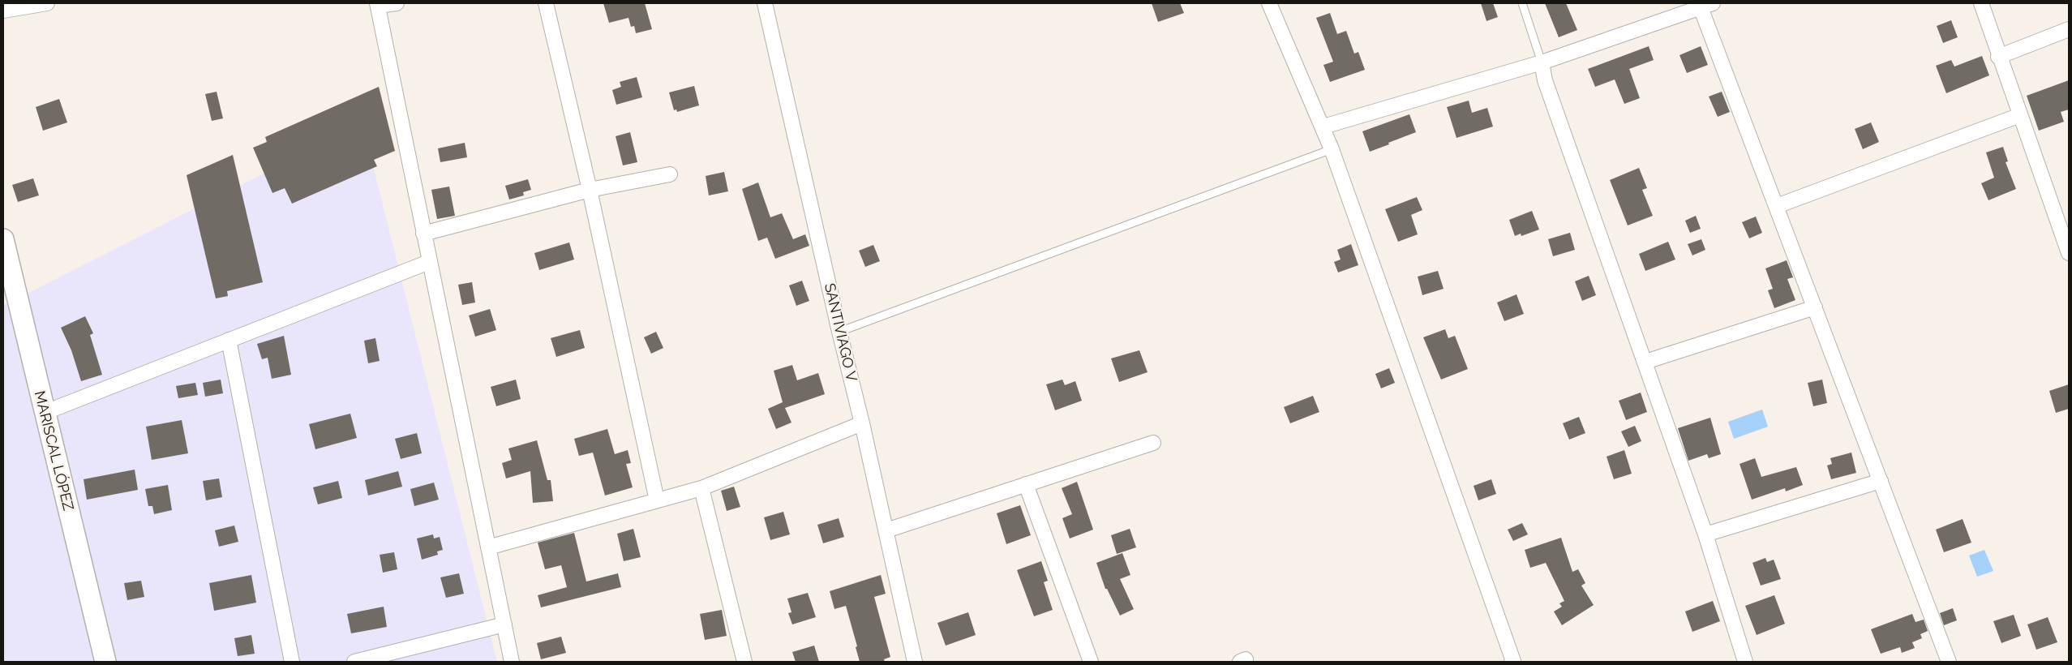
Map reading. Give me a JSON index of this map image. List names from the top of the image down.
{
  "streets": {
    "street": ["SANTIVIAGO V", "MARISCAL LÓPEZ"]
  }
}
